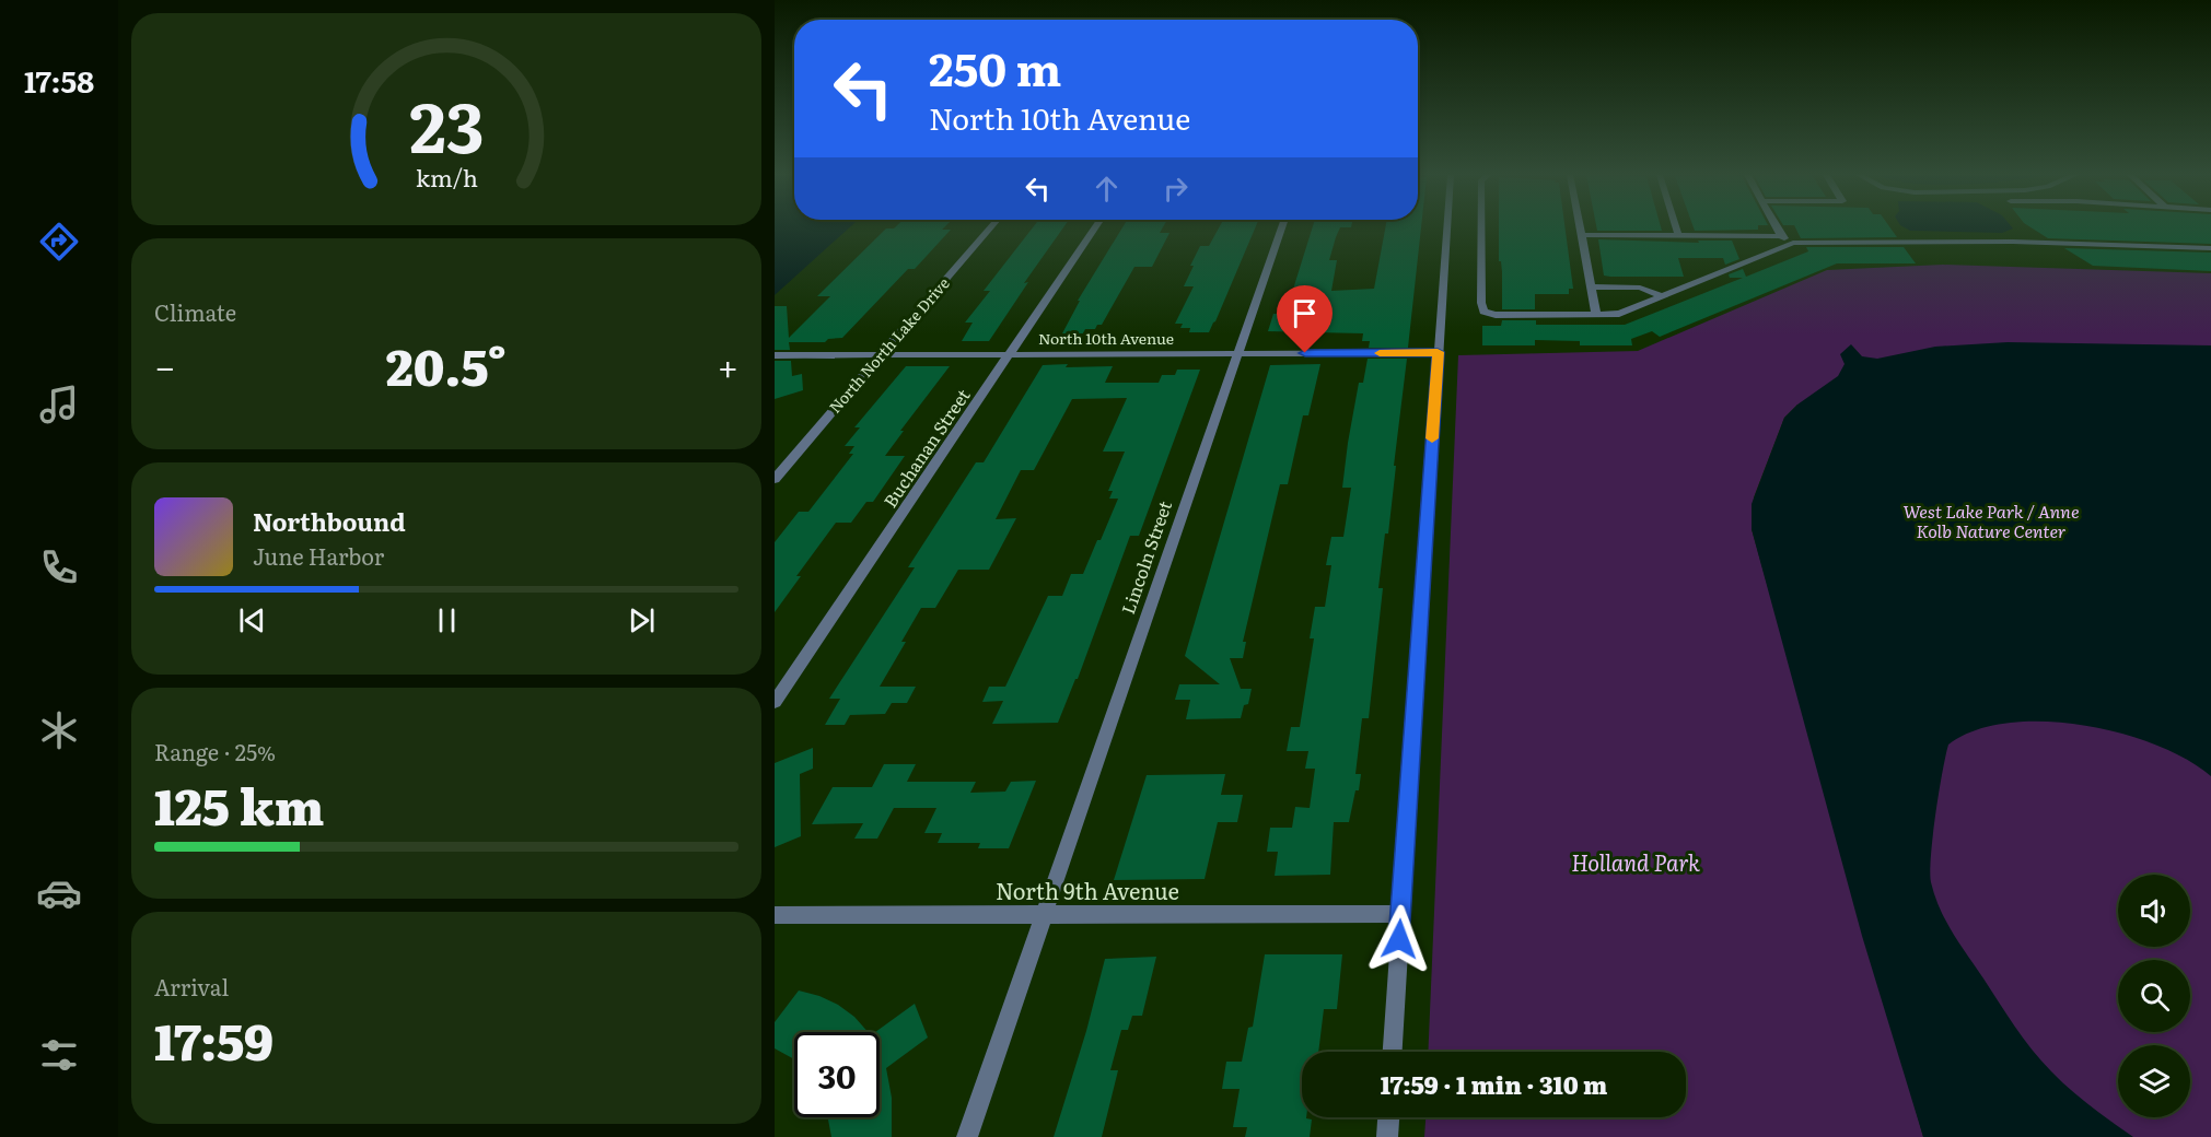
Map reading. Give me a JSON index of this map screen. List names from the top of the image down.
{
  "streets": {
    "street": [
      "North 10th Avenue",
      "North North Lake Drive",
      "Buchanan Street",
      "Lincoln Street",
      "North 9th Avenue"
    ]
  },
  "crossings": [
    ["North 10th Avenue", "North North Lake Drive"],
    ["North 10th Avenue", "Buchanan Street"],
    ["North 10th Avenue", "Lincoln Street"],
    ["Lincoln Street", "North 9th Avenue"]
  ],
  "parks": ["West Lake Park / Anne Kolb Nature Center", "Holland Park"],
  "page": {
    "tabs": "17:58",
    "turn": ["250 m", "North 10th Avenue"],
    "tile": [
      "Climate",
      ["Range · 25%", "125 km"],
      ["Arrival", "17:59"]
    ],
    "heat": ["−", "20.5°", "+"],
    "song": ["Northbound", "June Harbor"],
    "limit": "30",
    "trip": "17:59 · 1 min · 310 m",
    "gauge": ["23", "km/h"]
  }
}
